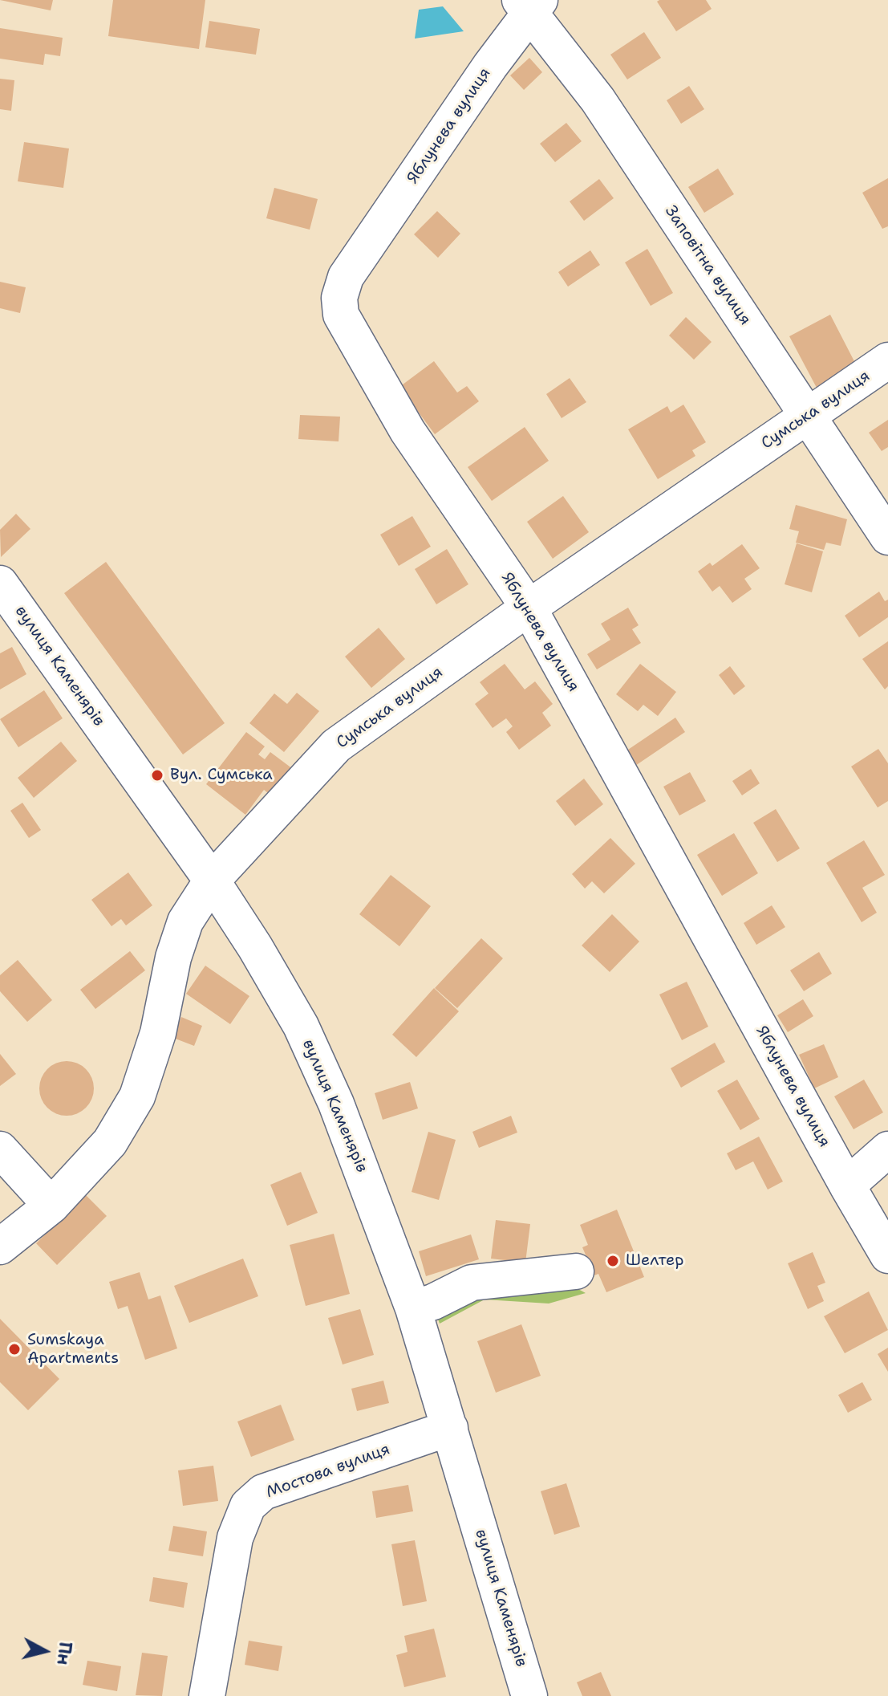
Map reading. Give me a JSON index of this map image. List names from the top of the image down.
{
  "streets": {
    "street": [
      "Яблунева вулиця",
      "Заповітна вулиця",
      "Сумська вулиця",
      "вулиця Каменярів",
      "Мостова вулиця"
    ]
  },
  "crossings": [
    ["Яблунева вулиця", "Заповітна вулиця"],
    ["Яблунева вулиця", "Сумська вулиця"],
    ["Заповітна вулиця", "Сумська вулиця"],
    ["Сумська вулиця", "вулиця Каменярів"],
    ["вулиця Каменярів", "Мостова вулиця"]
  ],
  "places": ["Вул. Сумська", "Шелтер", "Sumskaya Apartments"],
  "north": "right"
}
